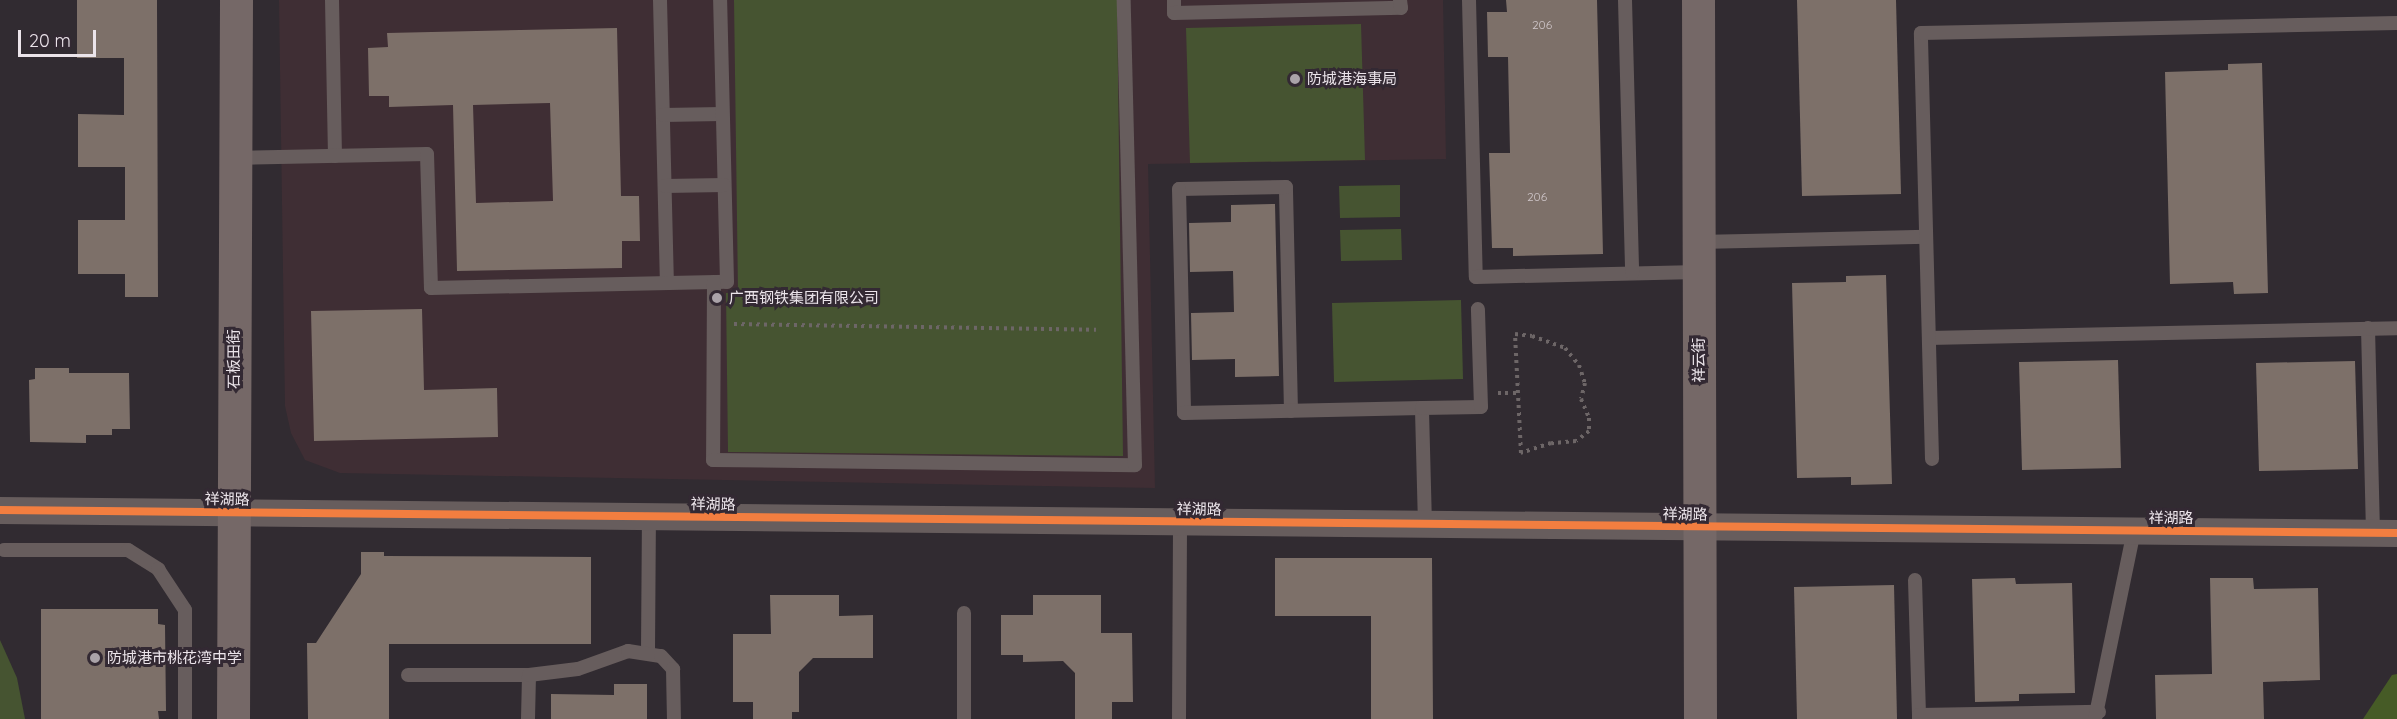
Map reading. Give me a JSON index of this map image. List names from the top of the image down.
{
  "streets": {
    "street": ["石板田街", "祥云街", "祥湖路"]
  },
  "crossings": [
    ["石板田街", "祥湖路"],
    ["祥云街", "祥湖路"]
  ],
  "places": ["防城港海事局", "广西钢铁集团有限公司", "防城港市桃花湾中学"],
  "house_numbers": ["206", "206"],
  "scale_bar": "20 m"
}
